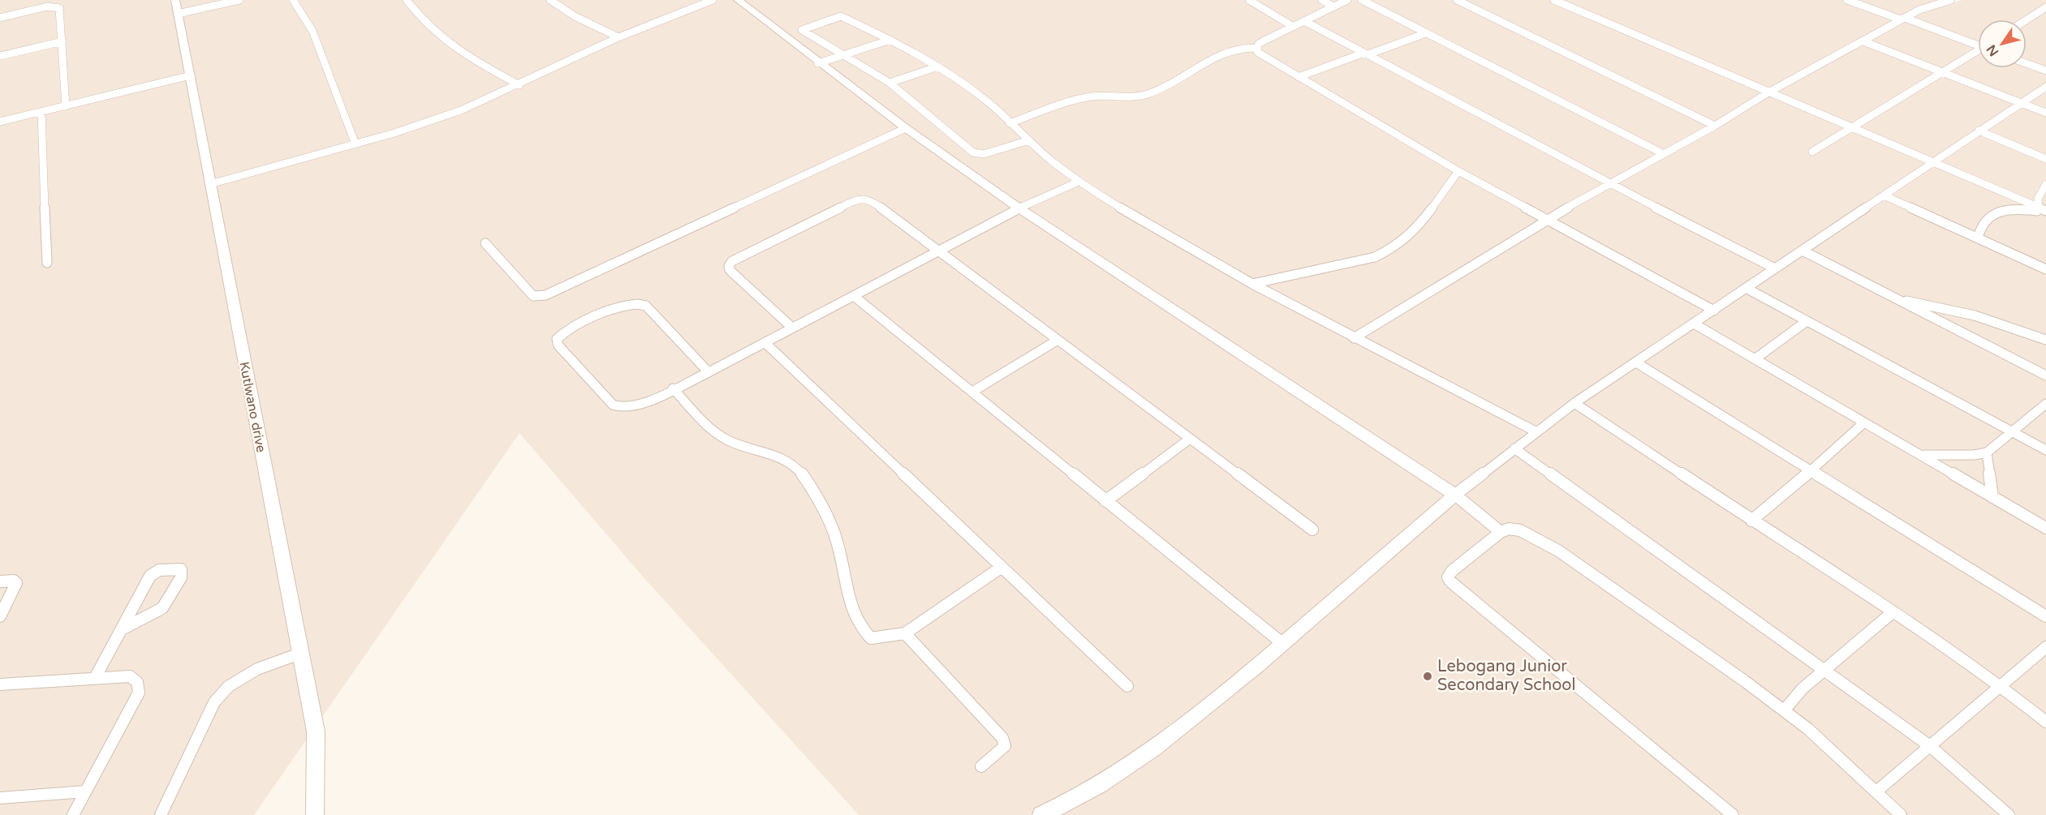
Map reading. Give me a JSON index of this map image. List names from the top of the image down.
{
  "streets": {
    "street": ["Kutlwano drive"]
  },
  "places": ["Lebogang Junior Secondary School"],
  "north": "bottom left"
}
